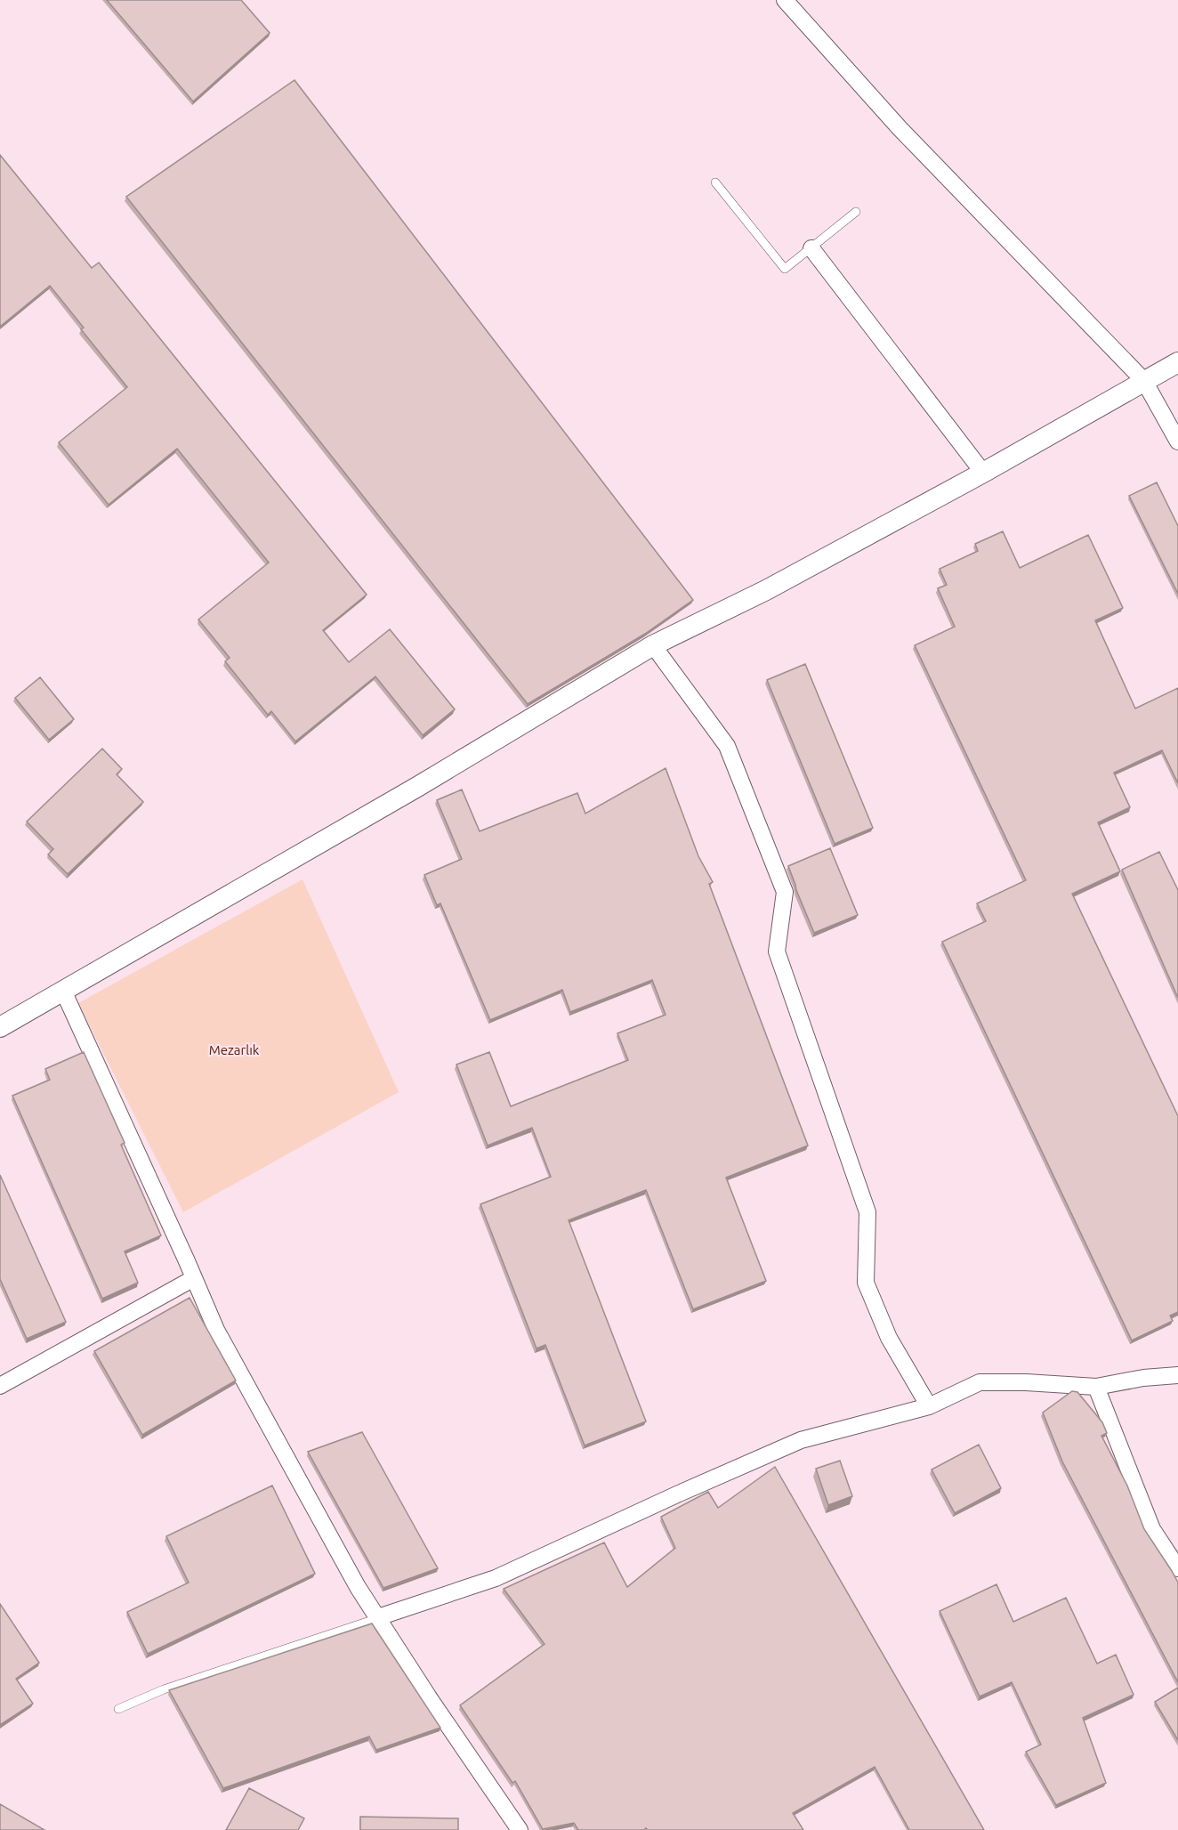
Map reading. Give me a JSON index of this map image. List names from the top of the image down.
{
  "parks": ["Mezarlık"]
}
